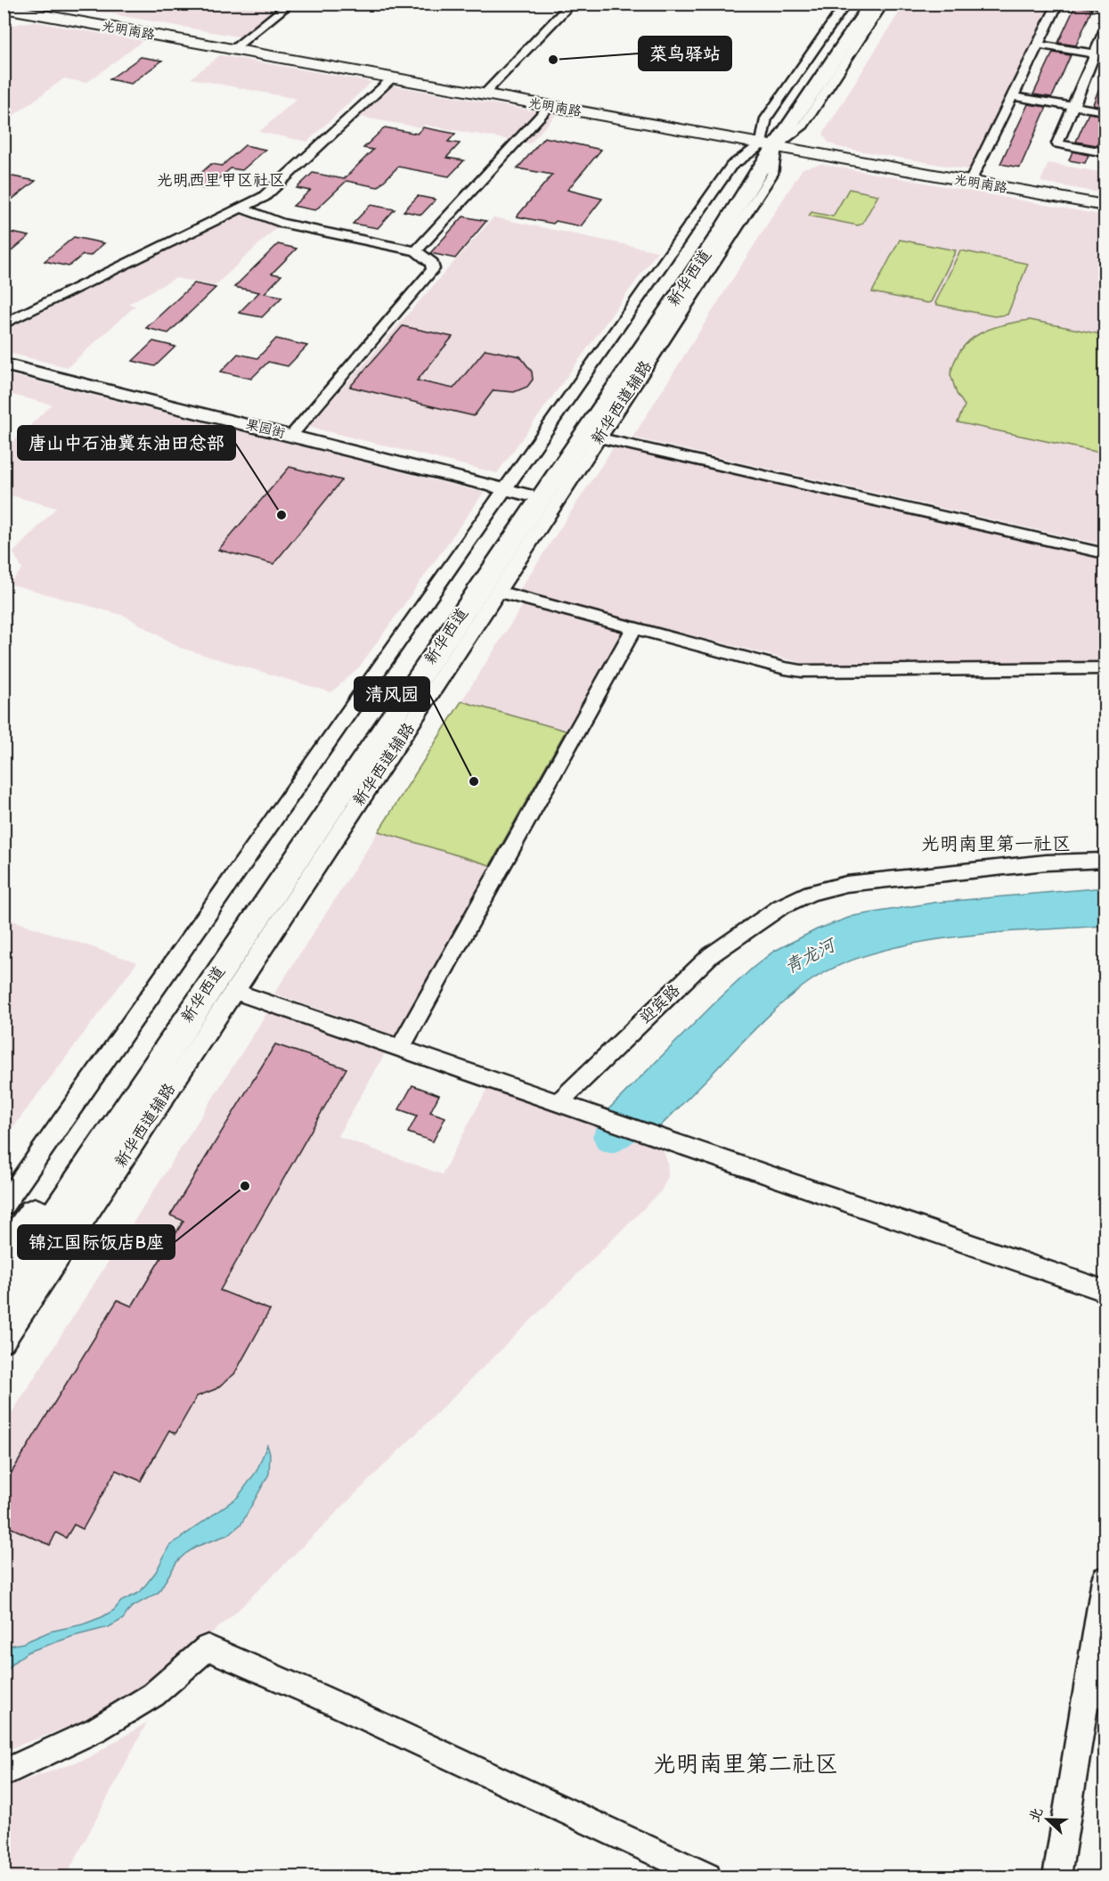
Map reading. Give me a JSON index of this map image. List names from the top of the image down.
{
  "streets": {
    "main road": ["光明南路", "新华西道"],
    "street": ["新华西道辅路", "果园街", "迎宾路"]
  },
  "crossings": [
    ["光明南路", "新华西道"],
    ["光明南路", "新华西道辅路"],
    ["新华西道", "新华西道辅路"],
    ["新华西道", "果园街"]
  ],
  "districts": ["光明西里甲区社区", "光明南里第一社区", "光明南里第二社区"],
  "water": ["青龙河"],
  "places": [
    "菜鸟驿站",
    "唐山中石油冀东油田总部",
    "清风园",
    "锦江国际饭店B座"
  ],
  "north": "left"
}
